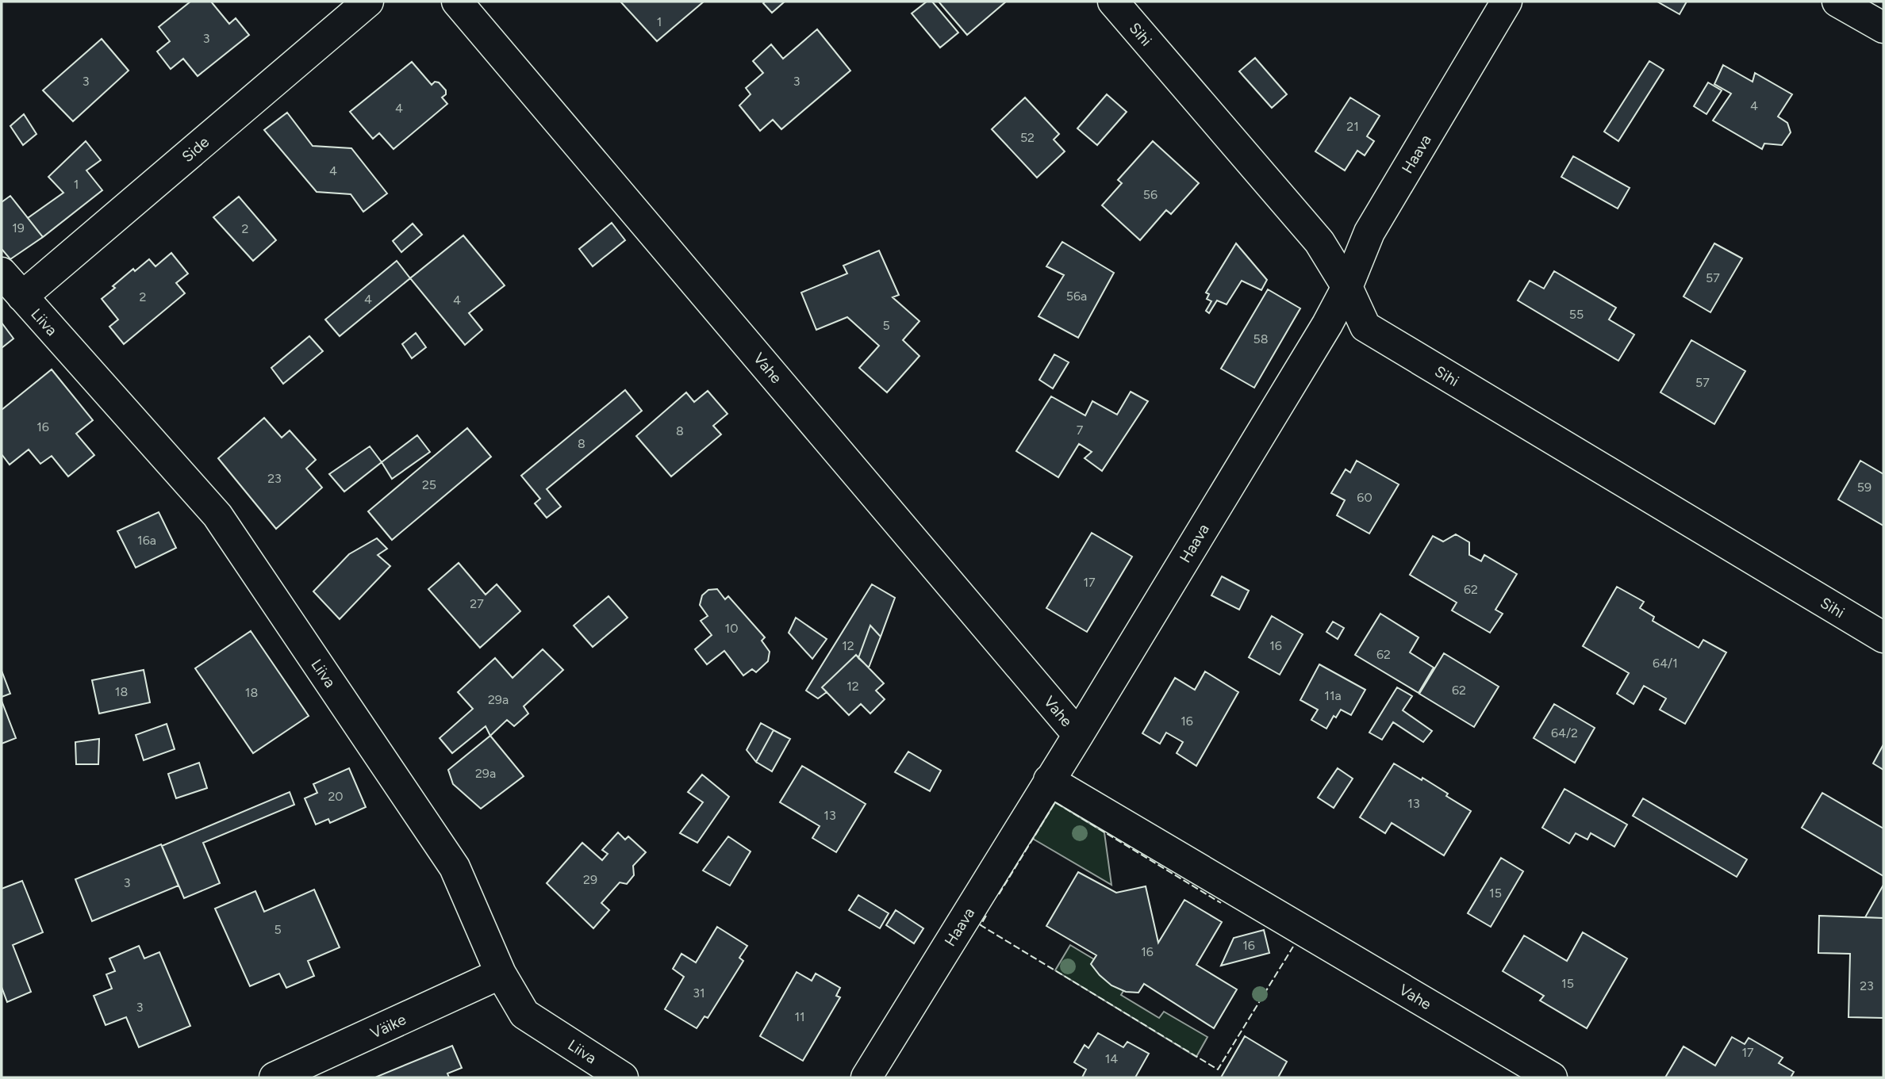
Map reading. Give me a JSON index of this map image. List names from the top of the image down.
{
  "streets": {
    "street": [
      "Sihi",
      "Side",
      "Haava",
      "Liiva",
      "Vahe",
      "Väike"
    ]
  },
  "crossings": [
    ["Sihi", "Haava"],
    ["Side", "Liiva"],
    ["Haava", "Vahe"],
    ["Liiva", "Väike"]
  ],
  "house_numbers": [
    "1",
    "3",
    "3",
    "3",
    "4",
    "4",
    "21",
    "52",
    "4",
    "1",
    "56",
    "19",
    "2",
    "57",
    "56a",
    "2",
    "4",
    "4",
    "55",
    "5",
    "58",
    "57",
    "16",
    "7",
    "8",
    "8",
    "23",
    "25",
    "59",
    "60",
    "16a",
    "17",
    "62",
    "27",
    "10",
    "12",
    "16",
    "62",
    "64/1",
    "12",
    "62",
    "18",
    "18",
    "11a",
    "29a",
    "16",
    "64/2",
    "29a",
    "20",
    "13",
    "13",
    "29",
    "3",
    "15",
    "5",
    "16",
    "16",
    "15",
    "23",
    "31",
    "3",
    "11",
    "17",
    "14"
  ]
}
